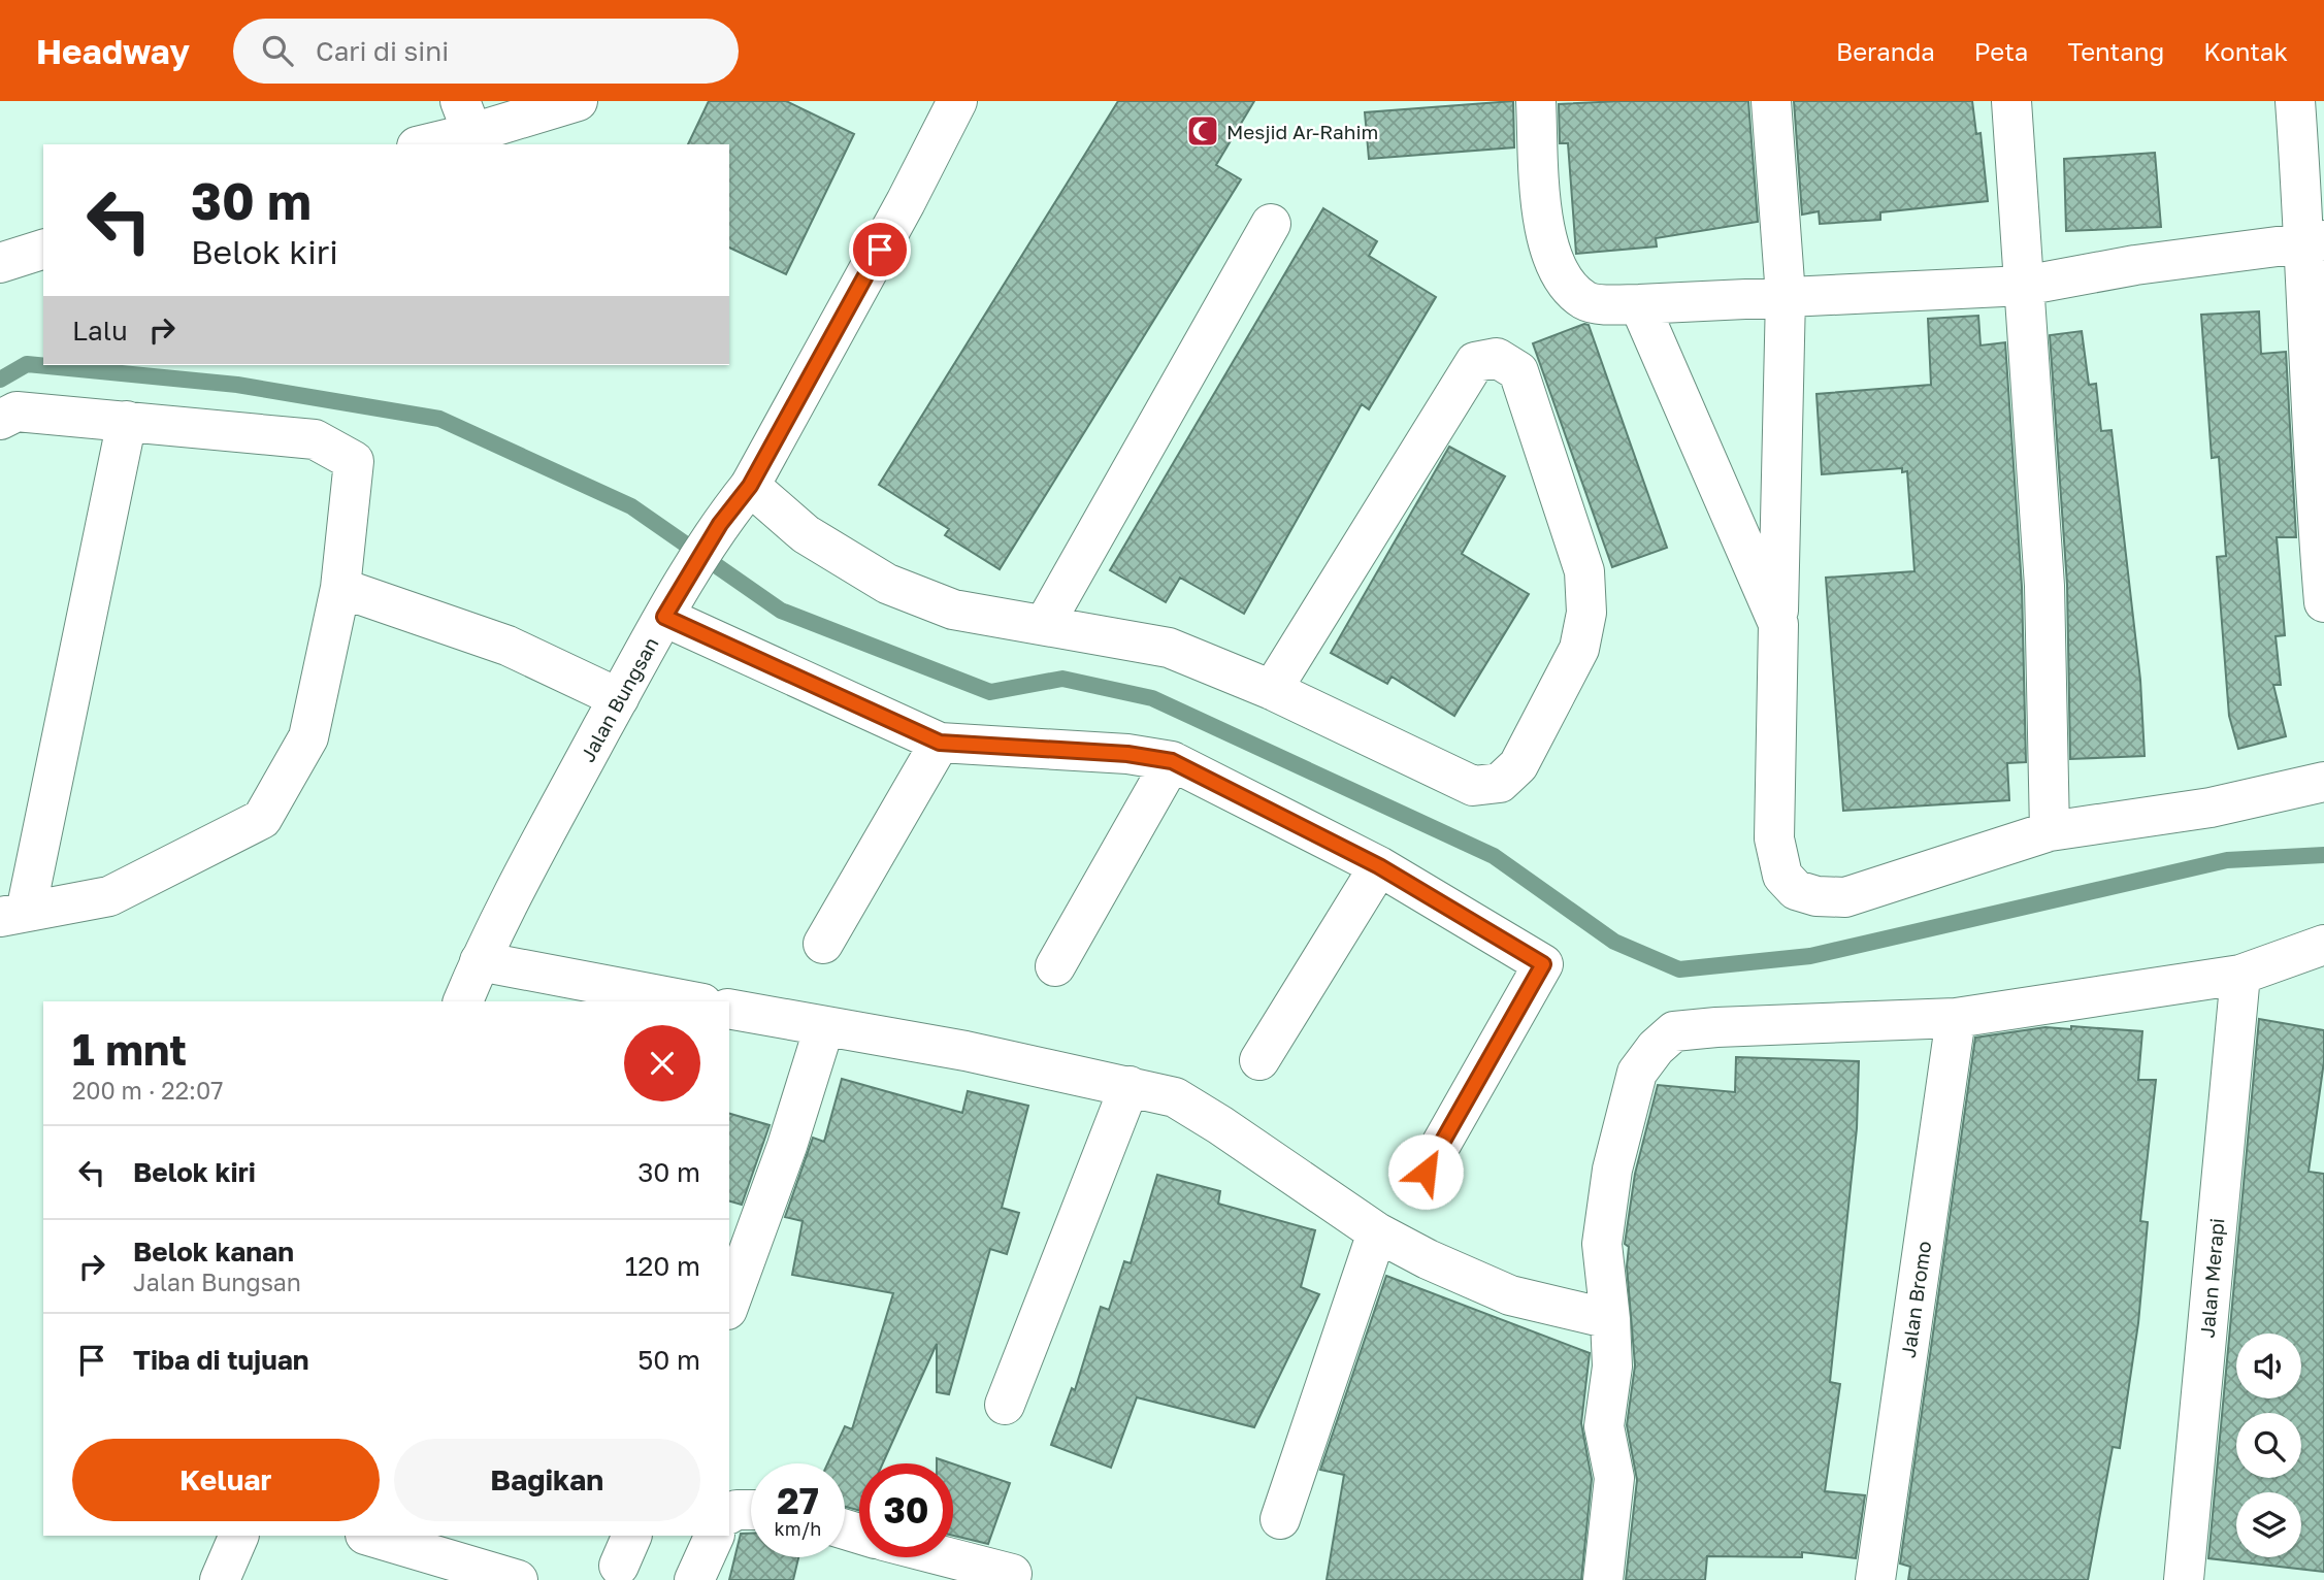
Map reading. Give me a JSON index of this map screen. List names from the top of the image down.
{
  "streets": {
    "street": ["Jalan Bungsan", "Jalan Merapi", "Jalan Bromo"]
  },
  "places": {
    "mosque": ["Mesjid Ar-Rahim"]
  },
  "page": {
    "header": "Headway",
    "search": "Cari di sini",
    "nav": [
      "Beranda",
      "Peta",
      "Tentang",
      "Kontak"
    ],
    "turn": ["30 m", "Belok kiri"],
    "then": "Lalu",
    "heading": ["1 mnt", "200 m · 22:07"],
    "list": [
      {
        "name": "Belok kiri",
        "value": "30 m"
      },
      {
        "name": "Belok kanan",
        "note": "Jalan Bungsan",
        "value": "120 m"
      },
      {
        "name": "Tiba di tujuan",
        "value": "50 m"
      }
    ],
    "buttons": ["Keluar", "Bagikan"],
    "speed": "27 km/h",
    "limit": "30"
  }
}
